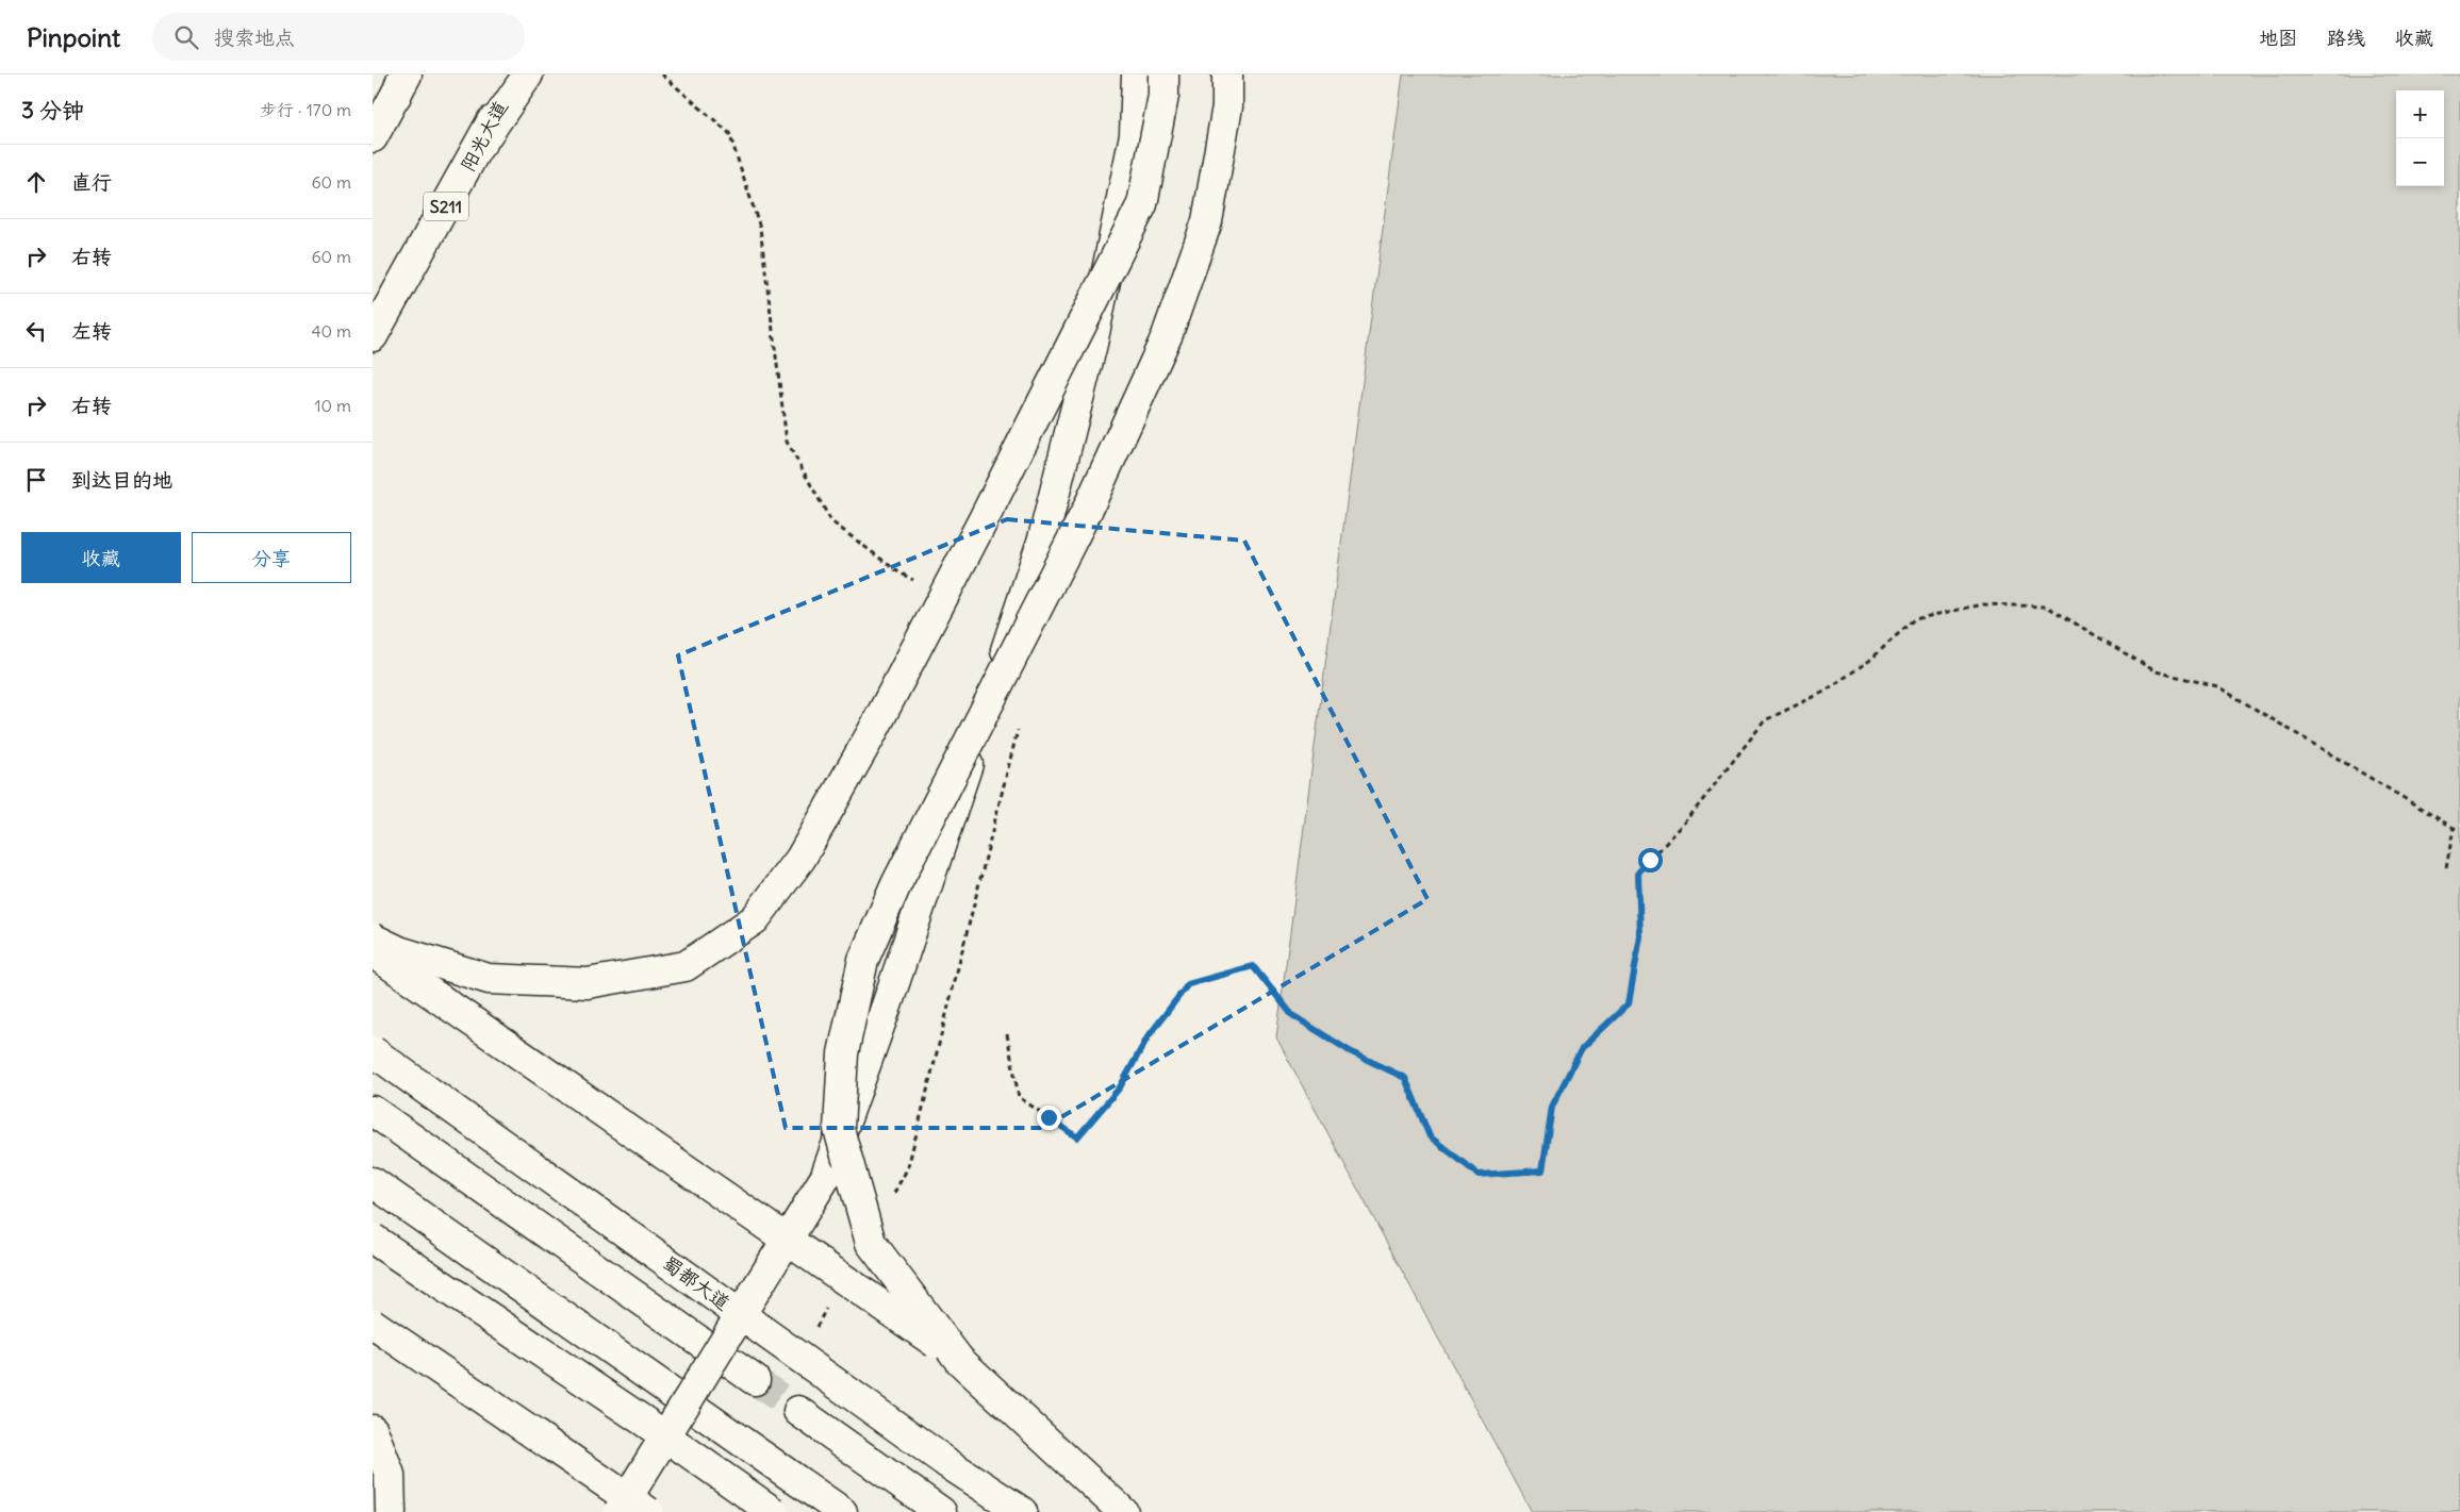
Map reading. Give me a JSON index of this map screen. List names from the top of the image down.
{
  "streets": {
    "main road": ["阳光大道", "S211", "蜀都大道"]
  },
  "page": {
    "header": "Pinpoint",
    "search": "搜索地点",
    "nav": ["地图", "路线", "收藏"],
    "heading": ["3 分钟", "步行 · 170 m"],
    "map_buttons": ["+", "−"],
    "list": [
      ["直行", "60 m"],
      ["右转", "60 m"],
      ["左转", "40 m"],
      ["右转", "10 m"],
      "到达目的地"
    ],
    "buttons": ["收藏", "分享"]
  }
}
